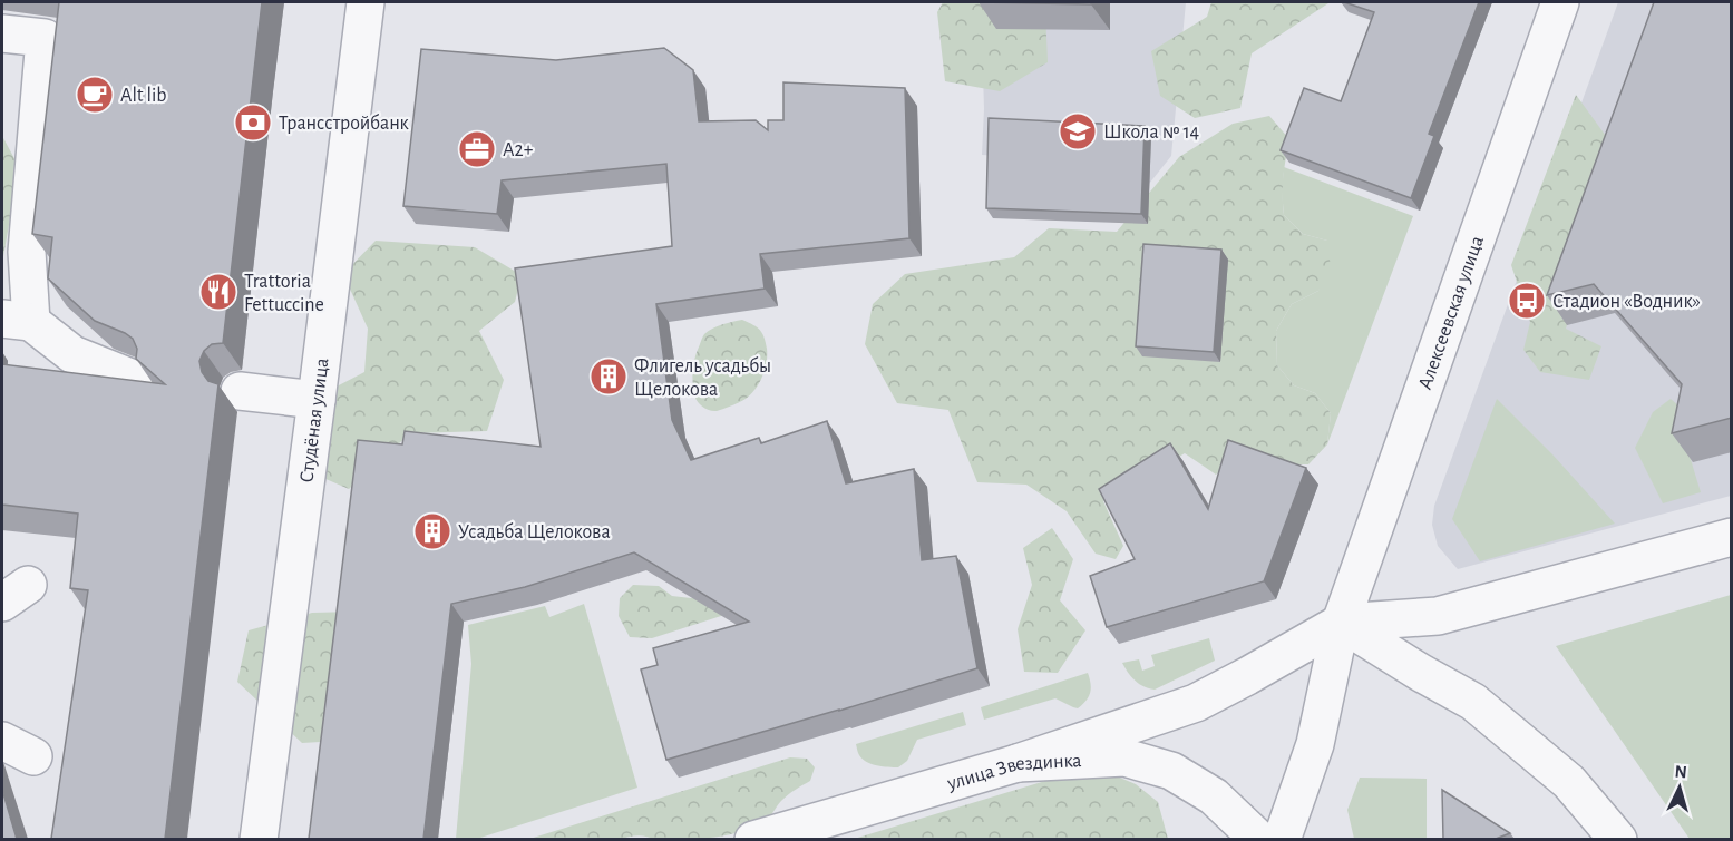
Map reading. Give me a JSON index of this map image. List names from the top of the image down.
{
  "streets": {
    "street": ["Алексеевская улица", "Студёная улица", "улица Звездинка"]
  },
  "places": {
    "cafe": ["Alt lib"],
    "bank": ["Трансстройбанк"],
    "school or university": ["Школа № 14"],
    "office": ["А2+"],
    "restaurant": ["Trattoria Fettuccine"],
    "bus stop": ["Стадион «Водник»"],
    "building": ["Флигель усадьбы Щелокова", "Усадьба Щелокова"]
  },
  "north": "top"
}
